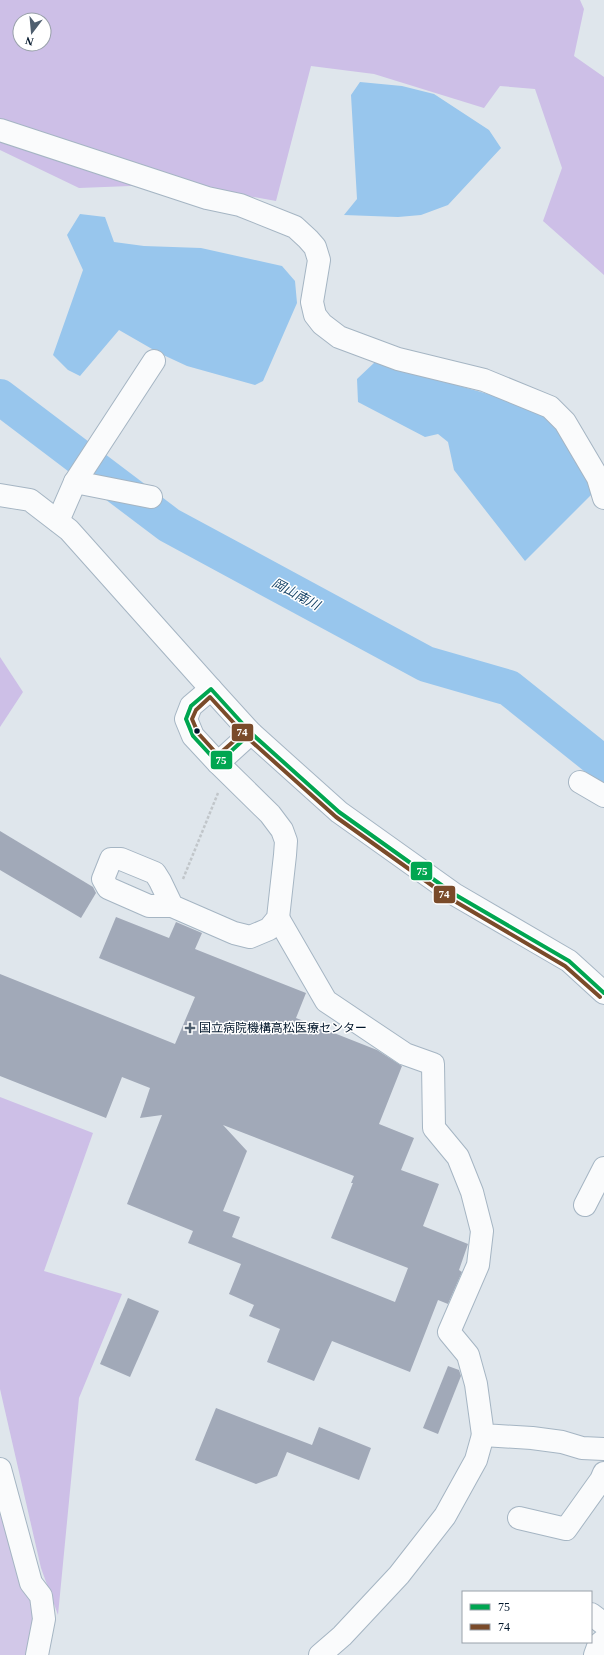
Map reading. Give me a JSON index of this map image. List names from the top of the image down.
{
  "water": ["岡山南川"],
  "places": {
    "health": ["国立病院機構高松医療センター"]
  },
  "lines": ["transit line 75", "transit line 74"],
  "legend": ["75", "74"],
  "north": "bottom"
}
